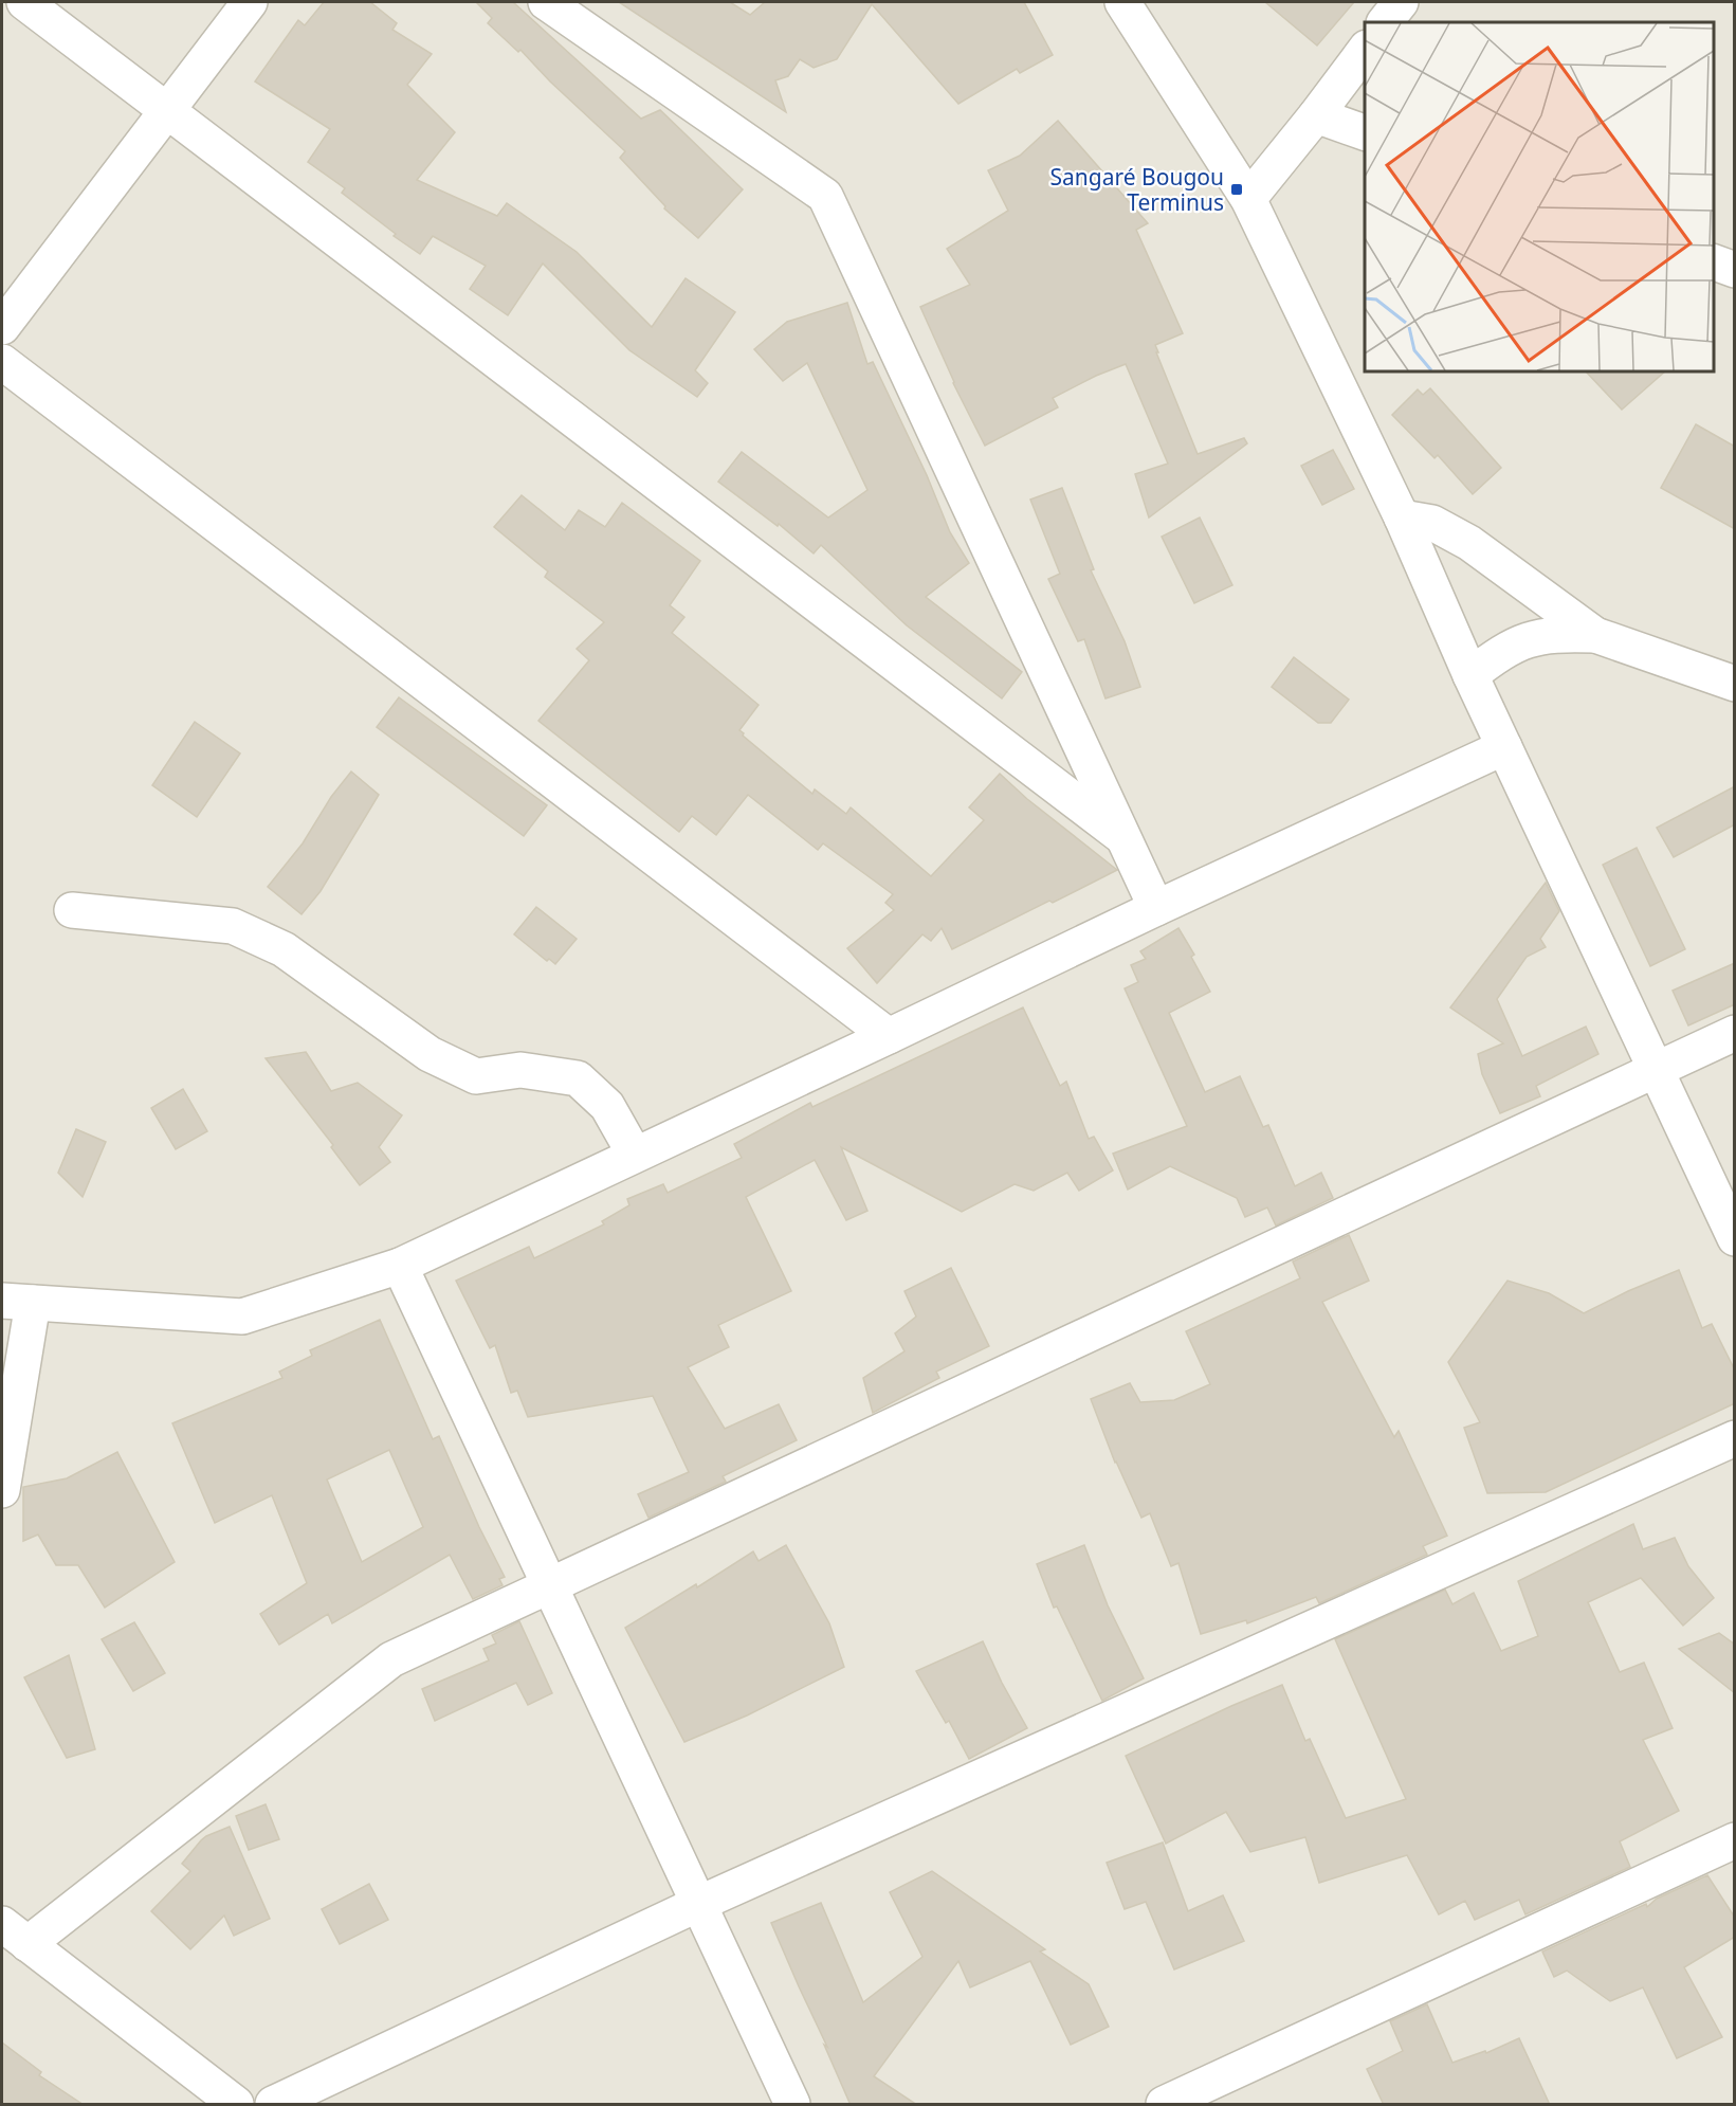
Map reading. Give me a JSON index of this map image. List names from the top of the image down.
{
  "places": {
    "transit": ["Sangaré Bougou Terminus"]
  }
}
